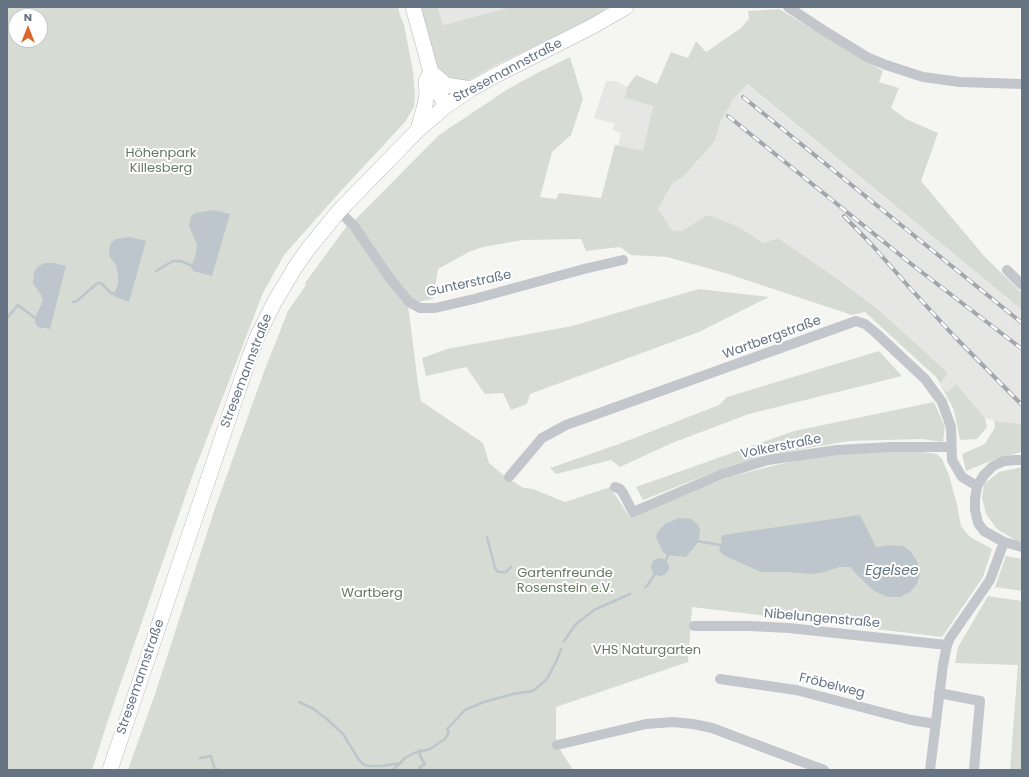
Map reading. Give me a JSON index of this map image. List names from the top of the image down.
{
  "streets": {
    "main road": ["Stresemannstraße"],
    "street": [
      "Gunterstraße",
      "Wartbergstraße",
      "Volkerstraße",
      "Nibelungenstraße",
      "Fröbelweg"
    ]
  },
  "crossings": [
    ["Stresemannstraße", "Gunterstraße"],
    ["Wartbergstraße", "Volkerstraße"]
  ],
  "water": ["Egelsee"],
  "parks": [
    "Höhenpark Killesberg",
    "Gartenfreunde Rosenstein e.V.",
    "Wartberg",
    "VHS Naturgarten"
  ],
  "north": "top"
}
